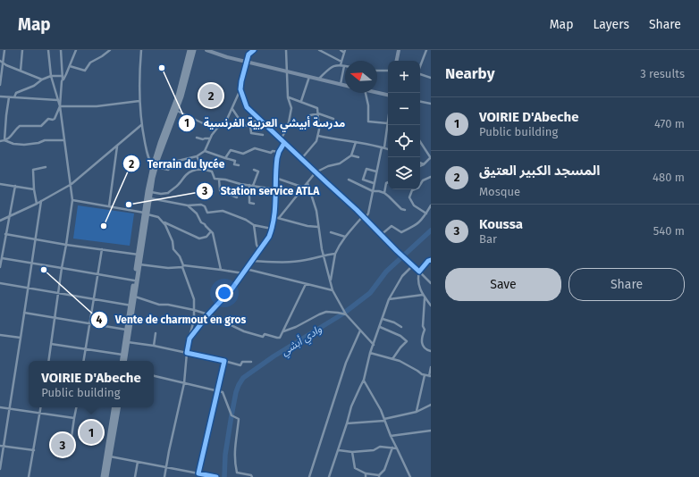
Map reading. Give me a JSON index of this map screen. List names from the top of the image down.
{
  "water": ["وادي أبشي"],
  "places": [
    "مدرسة أبيشي العربية الفرنسية",
    "Station service ATLA",
    "Terrain du lycée",
    "Vente de charmout en gros"
  ],
  "north": "left",
  "page": {
    "header": "Map",
    "nav": ["Map", "Layers", "Share"],
    "heading": ["Nearby", "3 results"],
    "map_buttons": ["+", "−"],
    "pins": ["2", "1", "3"],
    "list": [
      {
        "mark": "1",
        "name": "VOIRIE D'Abeche",
        "note": "Public building",
        "value": "470 m"
      },
      {
        "mark": "2",
        "name": "المسجد الكبير العتيق",
        "note": "Mosque",
        "value": "480 m"
      },
      {
        "mark": "3",
        "name": "Koussa",
        "note": "Bar",
        "value": "540 m"
      }
    ],
    "buttons": ["Save", "Share"],
    "popup": ["VOIRIE D'Abeche", "Public building"]
  }
}
